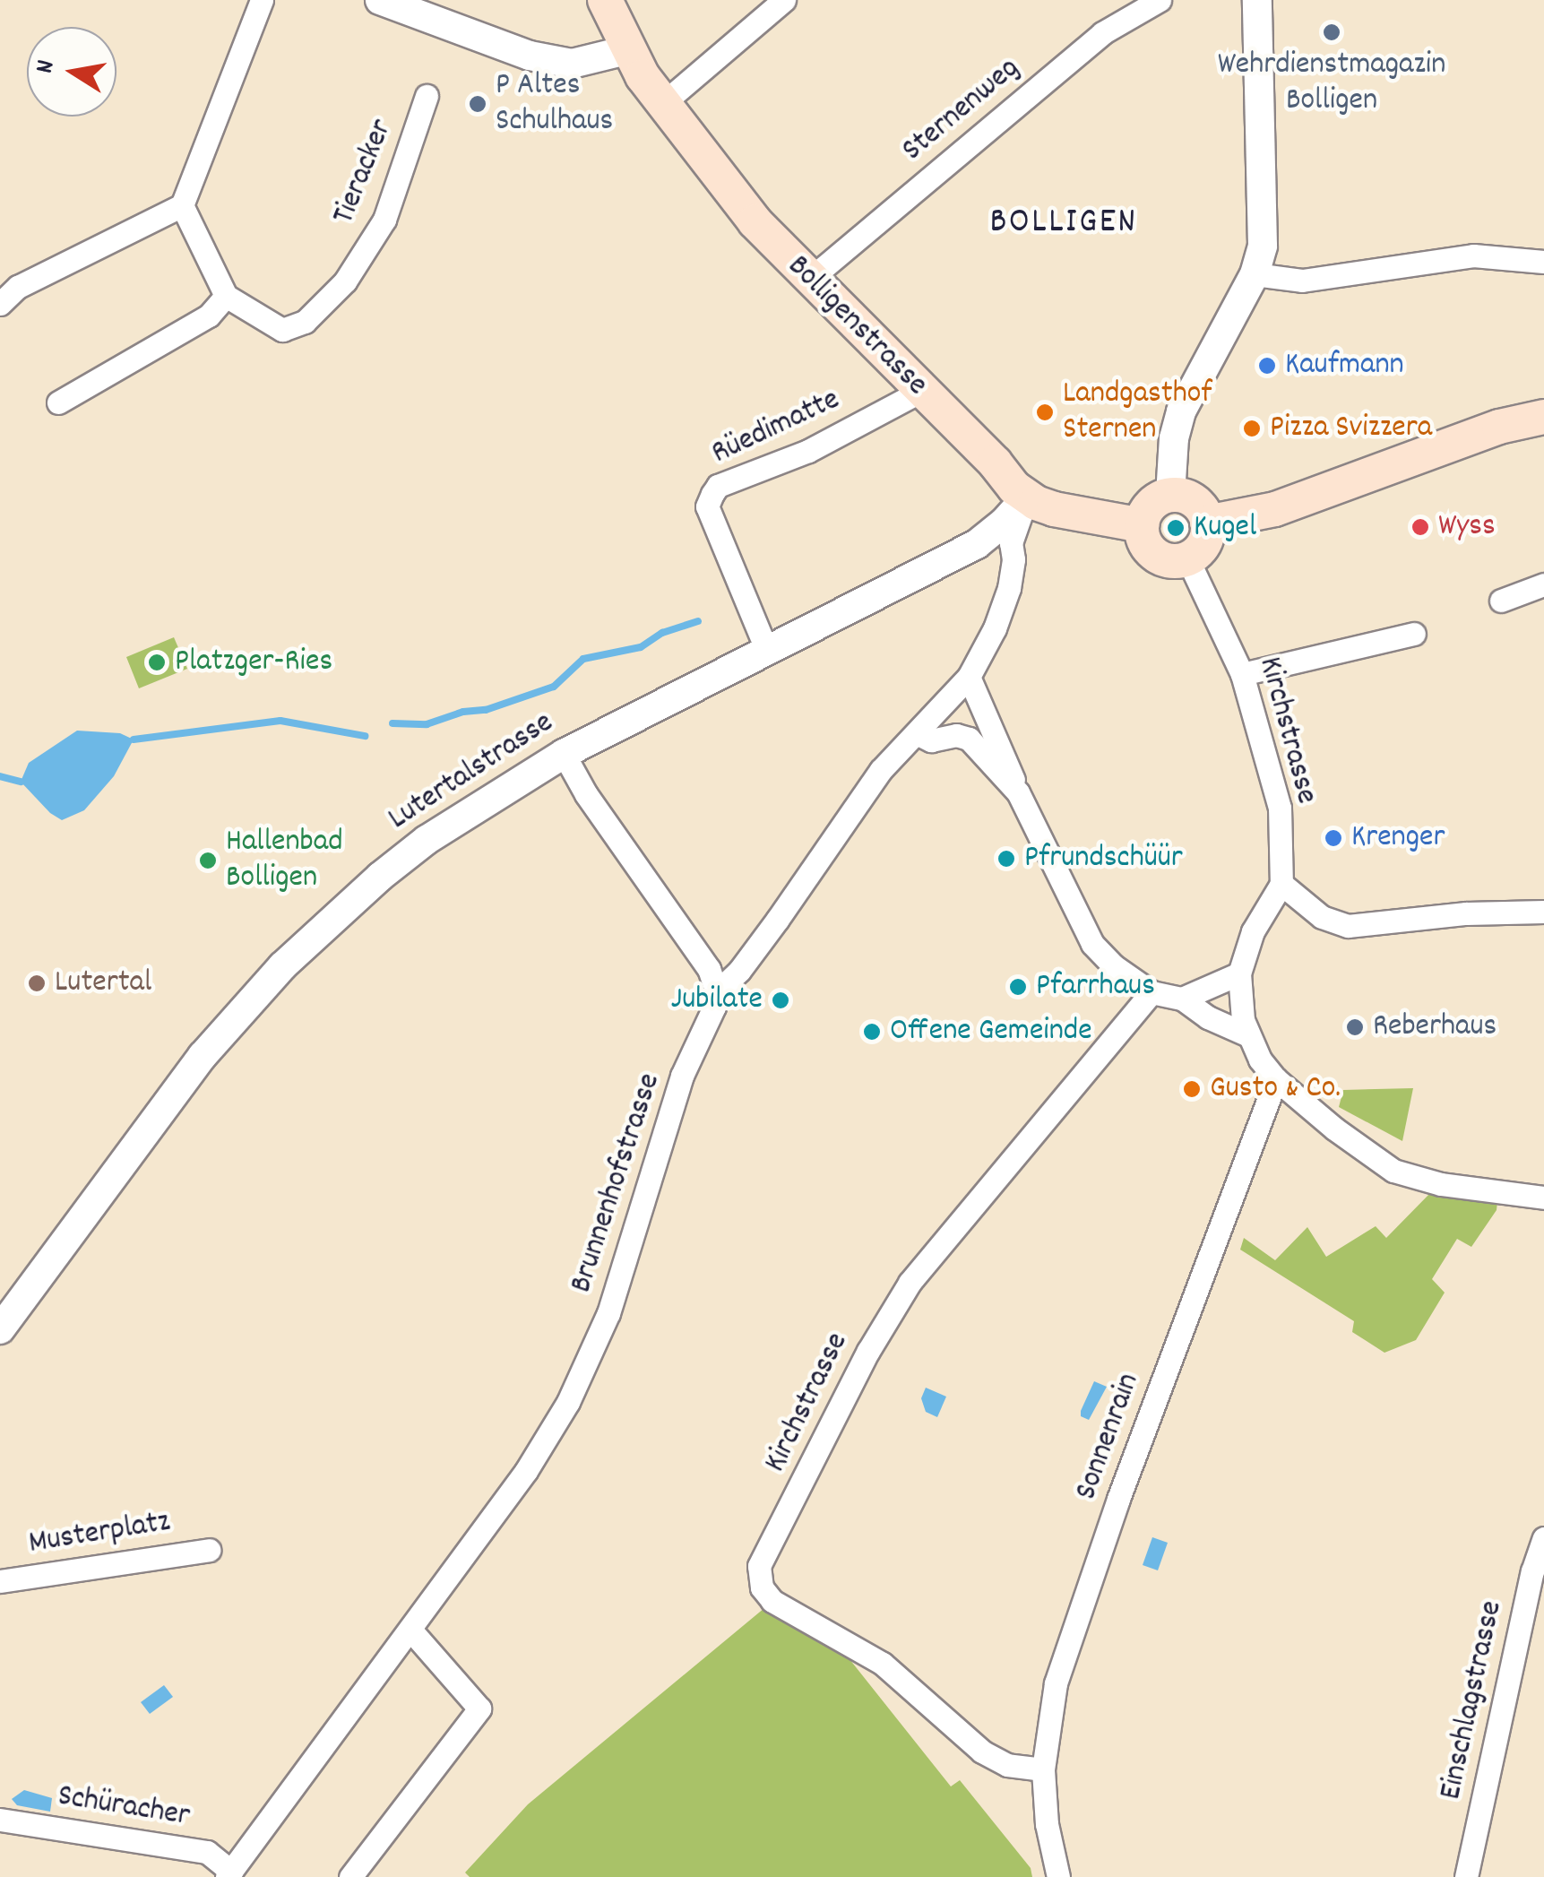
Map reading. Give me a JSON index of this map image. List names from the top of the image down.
{
  "streets": {
    "main road": ["Bolligenstrasse"],
    "street": [
      "Sternenweg",
      "Tieracker",
      "Rüedimatte",
      "Kirchstrasse",
      "Lutertalstrasse",
      "Brunnenhofstrasse",
      "Sonnenrain",
      "Musterplatz",
      "Einschlagstrasse",
      "Schüracher"
    ]
  },
  "crossings": [
    ["Sternenweg", "Bolligenstrasse"],
    ["Bolligenstrasse", "Rüedimatte"],
    ["Bolligenstrasse", "Kirchstrasse"],
    ["Bolligenstrasse", "Lutertalstrasse"],
    ["Bolligenstrasse", "Brunnenhofstrasse"],
    ["Rüedimatte", "Lutertalstrasse"],
    ["Kirchstrasse", "Sonnenrain"],
    ["Lutertalstrasse", "Brunnenhofstrasse"],
    ["Brunnenhofstrasse", "Schüracher"]
  ],
  "districts": ["BOLLIGEN"],
  "places": [
    "Wehrdienstmagazin Bolligen",
    "P Altes Schulhaus",
    "Kaufmann",
    "Landgasthof Sternen",
    "Pizza Svizzera",
    "Wyss",
    "Kugel",
    "Platzger-Ries",
    "Krenger",
    "Pfrundschüür",
    "Hallenbad Bolligen",
    "Lutertal",
    "Pfarrhaus",
    "Jubilate",
    "Reberhaus",
    "Offene Gemeinde",
    "Gusto & Co."
  ],
  "north": "left"
}
